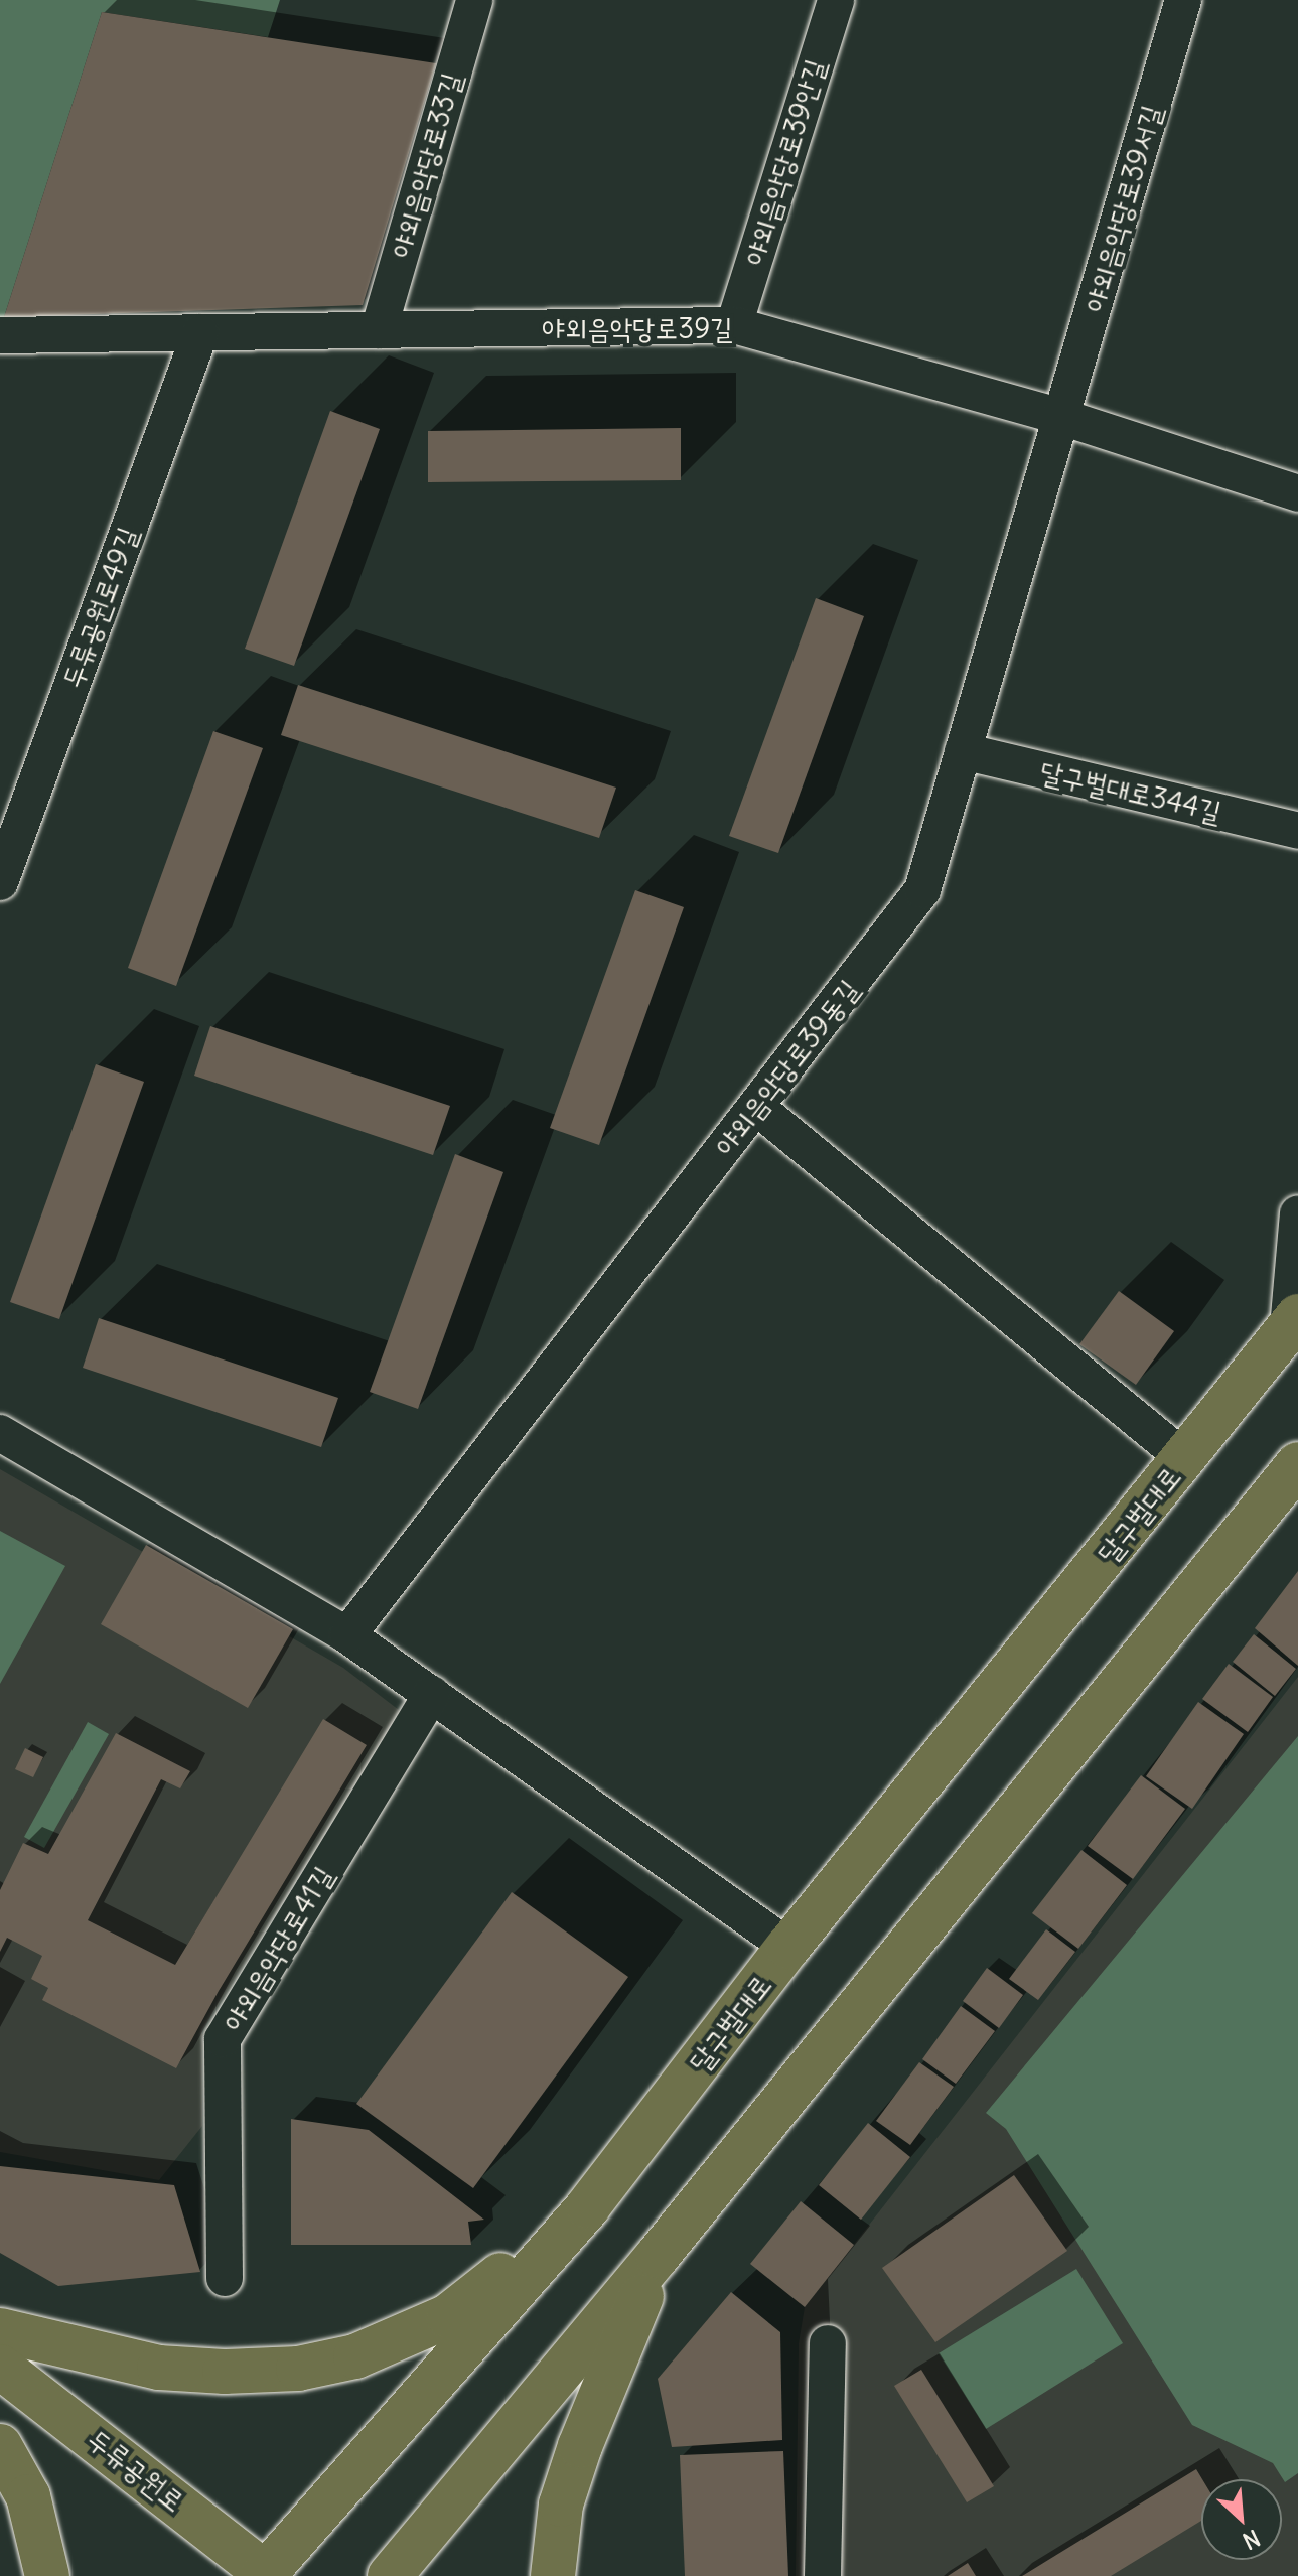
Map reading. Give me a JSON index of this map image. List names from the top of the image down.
{
  "streets": {
    "main road": ["달구벌대로", "두류공원로"],
    "street": [
      "야외음악당로39안길",
      "야외음악당로33길",
      "야외음악당로39서길",
      "야외음악당로39길",
      "두류공원로49길",
      "달구벌대로344길",
      "야외음악당로39동길",
      "야외음악당로41길"
    ]
  },
  "crossings": [
    ["야외음악당로39안길", "야외음악당로39길"],
    ["야외음악당로33길", "야외음악당로39길"],
    ["야외음악당로39서길", "야외음악당로39길"],
    ["야외음악당로39서길", "야외음악당로39동길"],
    ["야외음악당로39길", "두류공원로49길"],
    ["야외음악당로39길", "야외음악당로39동길"],
    ["달구벌대로344길", "야외음악당로39동길"],
    ["야외음악당로39동길", "달구벌대로"],
    ["달구벌대로", "두류공원로"]
  ],
  "north": "bottom right"
}
